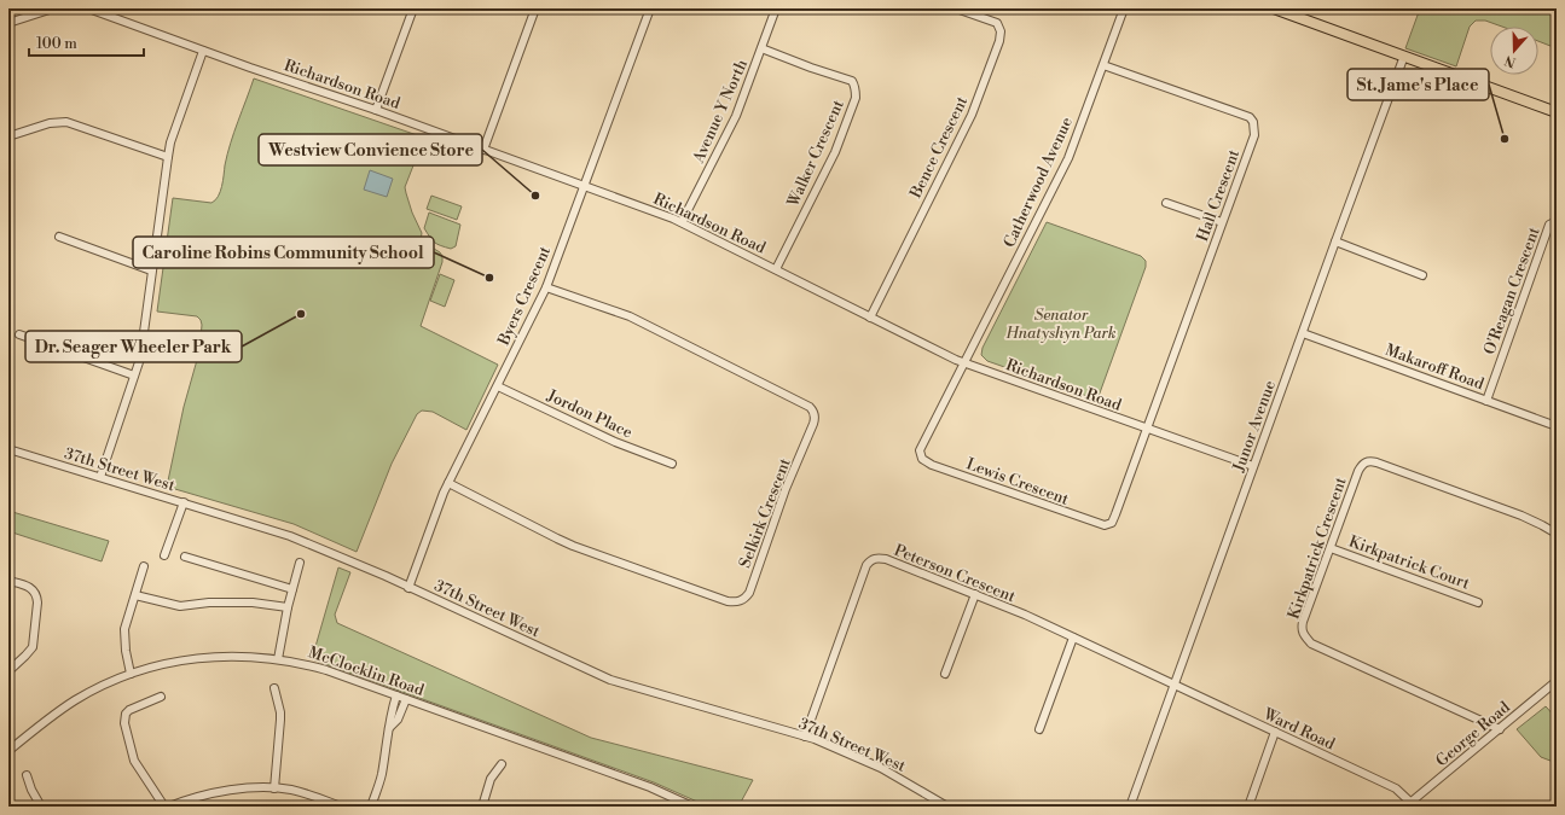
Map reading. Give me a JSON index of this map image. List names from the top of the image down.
{
  "streets": {
    "street": [
      "Richardson Road",
      "Avenue Y North",
      "Bence Crescent",
      "Walker Crescent",
      "Catherwood Avenue",
      "Hall Crescent",
      "O'Reagan Crescent",
      "Byers Crescent",
      "Makaroff Road",
      "Jordon Place",
      "Junor Avenue",
      "37th Street West",
      "Lewis Crescent",
      "Selkirk Crescent",
      "Kirkpatrick Crescent",
      "Kirkpatrick Court",
      "Peterson Crescent",
      "McClocklin Road",
      "Ward Road",
      "George Road"
    ]
  },
  "crossings": [
    ["Richardson Road", "Avenue Y North"],
    ["Richardson Road", "Bence Crescent"],
    ["Richardson Road", "Walker Crescent"],
    ["Richardson Road", "Catherwood Avenue"],
    ["Richardson Road", "Hall Crescent"],
    ["Richardson Road", "Byers Crescent"],
    ["Richardson Road", "Junor Avenue"],
    ["Richardson Road", "Lewis Crescent"],
    ["Avenue Y North", "Walker Crescent"],
    ["Catherwood Avenue", "Hall Crescent"],
    ["Catherwood Avenue", "Lewis Crescent"],
    ["Hall Crescent", "Lewis Crescent"],
    ["O'Reagan Crescent", "Makaroff Road"],
    ["Byers Crescent", "Jordon Place"],
    ["Byers Crescent", "37th Street West"],
    ["Byers Crescent", "Selkirk Crescent"],
    ["Makaroff Road", "Junor Avenue"],
    ["Junor Avenue", "Peterson Crescent"],
    ["Junor Avenue", "Ward Road"],
    ["37th Street West", "Peterson Crescent"],
    ["Kirkpatrick Crescent", "Kirkpatrick Court"],
    ["Kirkpatrick Crescent", "George Road"],
    ["Peterson Crescent", "Ward Road"],
    ["Ward Road", "George Road"]
  ],
  "parks": ["Senator Hnatyshyn Park"],
  "places": [
    "St. Jame's Place",
    "Westview Convience Store",
    "Caroline Robins Community School",
    "Dr. Seager Wheeler Park"
  ],
  "scale_bar": "100 m",
  "north": "bottom"
}
